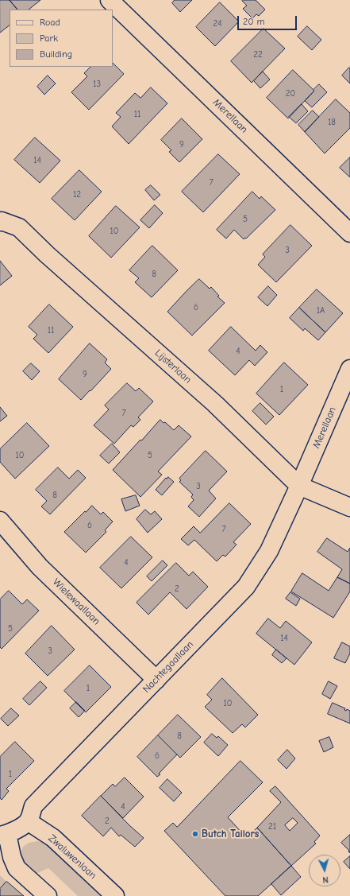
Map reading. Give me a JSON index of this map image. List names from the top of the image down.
{
  "streets": {
    "street": [
      "Merellaan",
      "Lijsterlaan",
      "Wielewaallaan",
      "Nachtegaallaan",
      "Zwaluwenlaan"
    ]
  },
  "crossings": [
    ["Merellaan", "Lijsterlaan"],
    ["Merellaan", "Nachtegaallaan"],
    ["Lijsterlaan", "Nachtegaallaan"],
    ["Wielewaallaan", "Nachtegaallaan"],
    ["Nachtegaallaan", "Zwaluwenlaan"]
  ],
  "places": ["Butch Tailors"],
  "house_numbers": [
    "24",
    "22",
    "13",
    "20",
    "11",
    "18",
    "9",
    "14",
    "7",
    "12",
    "5",
    "10",
    "3",
    "8",
    "6",
    "1A",
    "11",
    "4",
    "9",
    "1",
    "7",
    "10",
    "5",
    "3",
    "8",
    "6",
    "7",
    "4",
    "2",
    "5",
    "14",
    "3",
    "1",
    "10",
    "8",
    "6",
    "1",
    "4",
    "2",
    "21"
  ],
  "legend": ["Road", "Park", "Building"],
  "scale_bar": "20 m",
  "north": "bottom"
}
